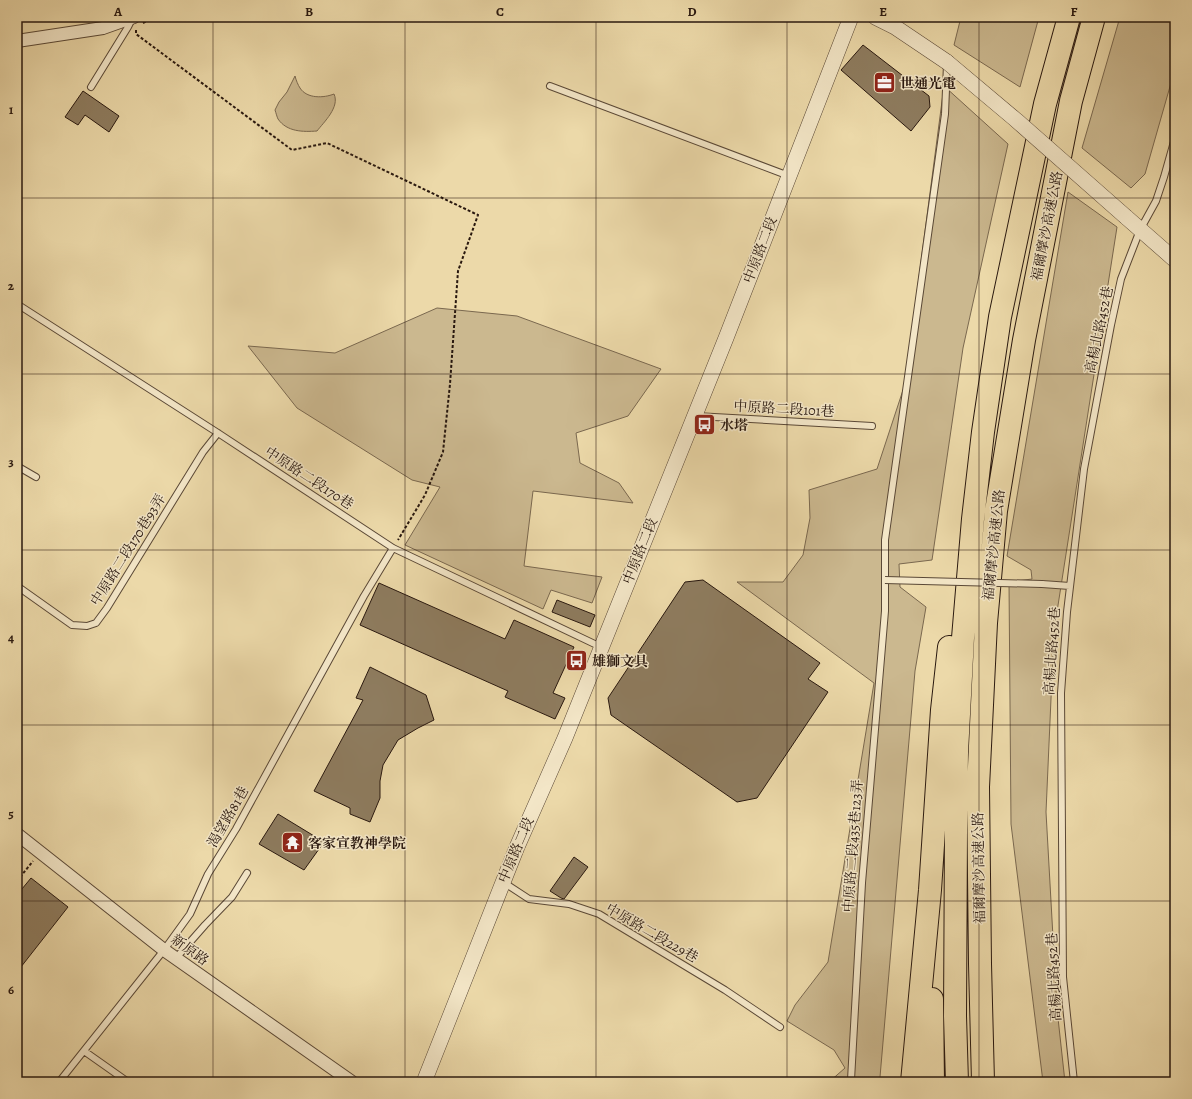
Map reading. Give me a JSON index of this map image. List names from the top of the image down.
{
  "streets": {
    "highway": ["福爾摩沙高速公路"],
    "street": ["中原路二段", "新原路"],
    "lane": [
      "高楊北路452巷",
      "中原路二段101巷",
      "中原路二段170巷",
      "中原路二段170巷93弄",
      "渴望路81巷",
      "中原路二段435巷123弄",
      "中原路二段229巷"
    ]
  },
  "crossings": [
    ["中原路二段", "中原路二段101巷"],
    ["中原路二段", "中原路二段170巷"],
    ["中原路二段", "中原路二段229巷"],
    ["中原路二段170巷", "中原路二段170巷93弄"],
    ["中原路二段170巷", "渴望路81巷"],
    ["渴望路81巷", "新原路"]
  ],
  "places": {
    "office": ["世通光電"],
    "bus stop": ["水塔", "雄獅文具"],
    "temple": ["客家宣教神學院"]
  },
  "grid": {
    "columns": [
      "A",
      "B",
      "C",
      "D",
      "E",
      "F"
    ],
    "rows": [
      "1",
      "2",
      "3",
      "4",
      "5",
      "6"
    ]
  }
}
